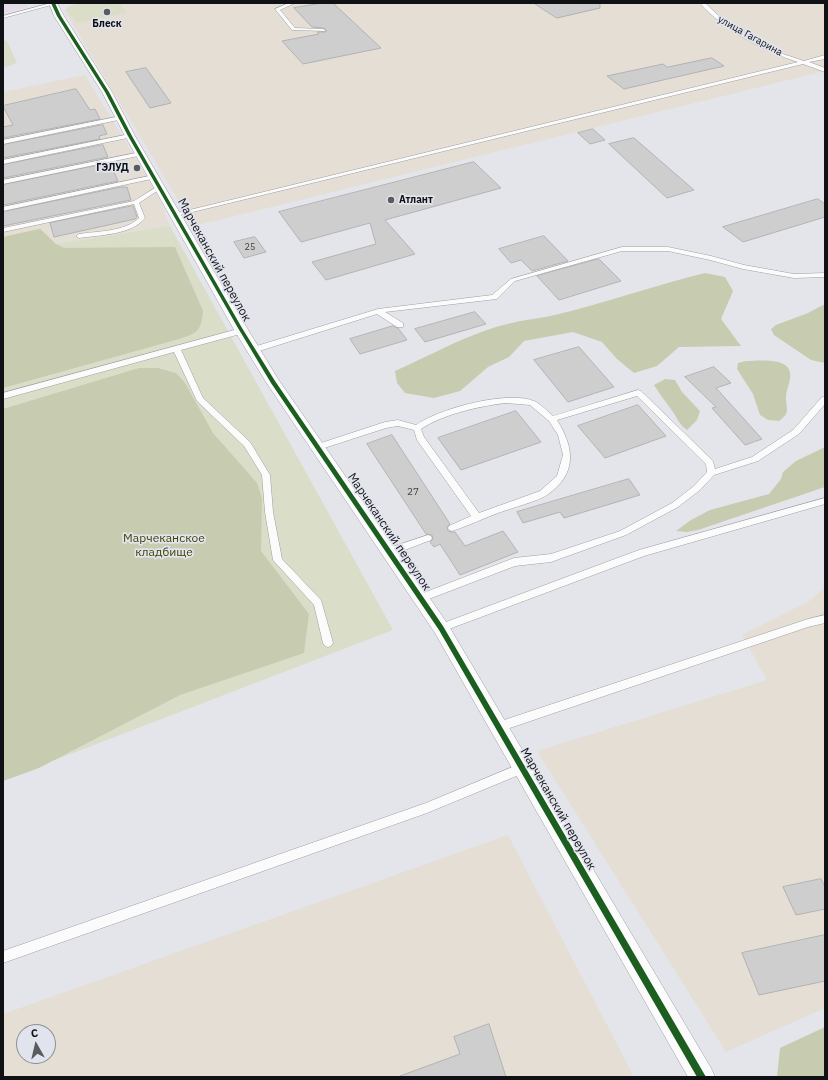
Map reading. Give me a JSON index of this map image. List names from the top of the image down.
{
  "streets": {
    "street": ["Марчеканский переулок"],
    "lane": ["улица Гагарина"]
  },
  "parks": ["Марчеканское кладбище"],
  "places": ["Блеск", "ГЭЛУД", "Атлант"],
  "house_numbers": ["25", "27"],
  "north": "top"
}
